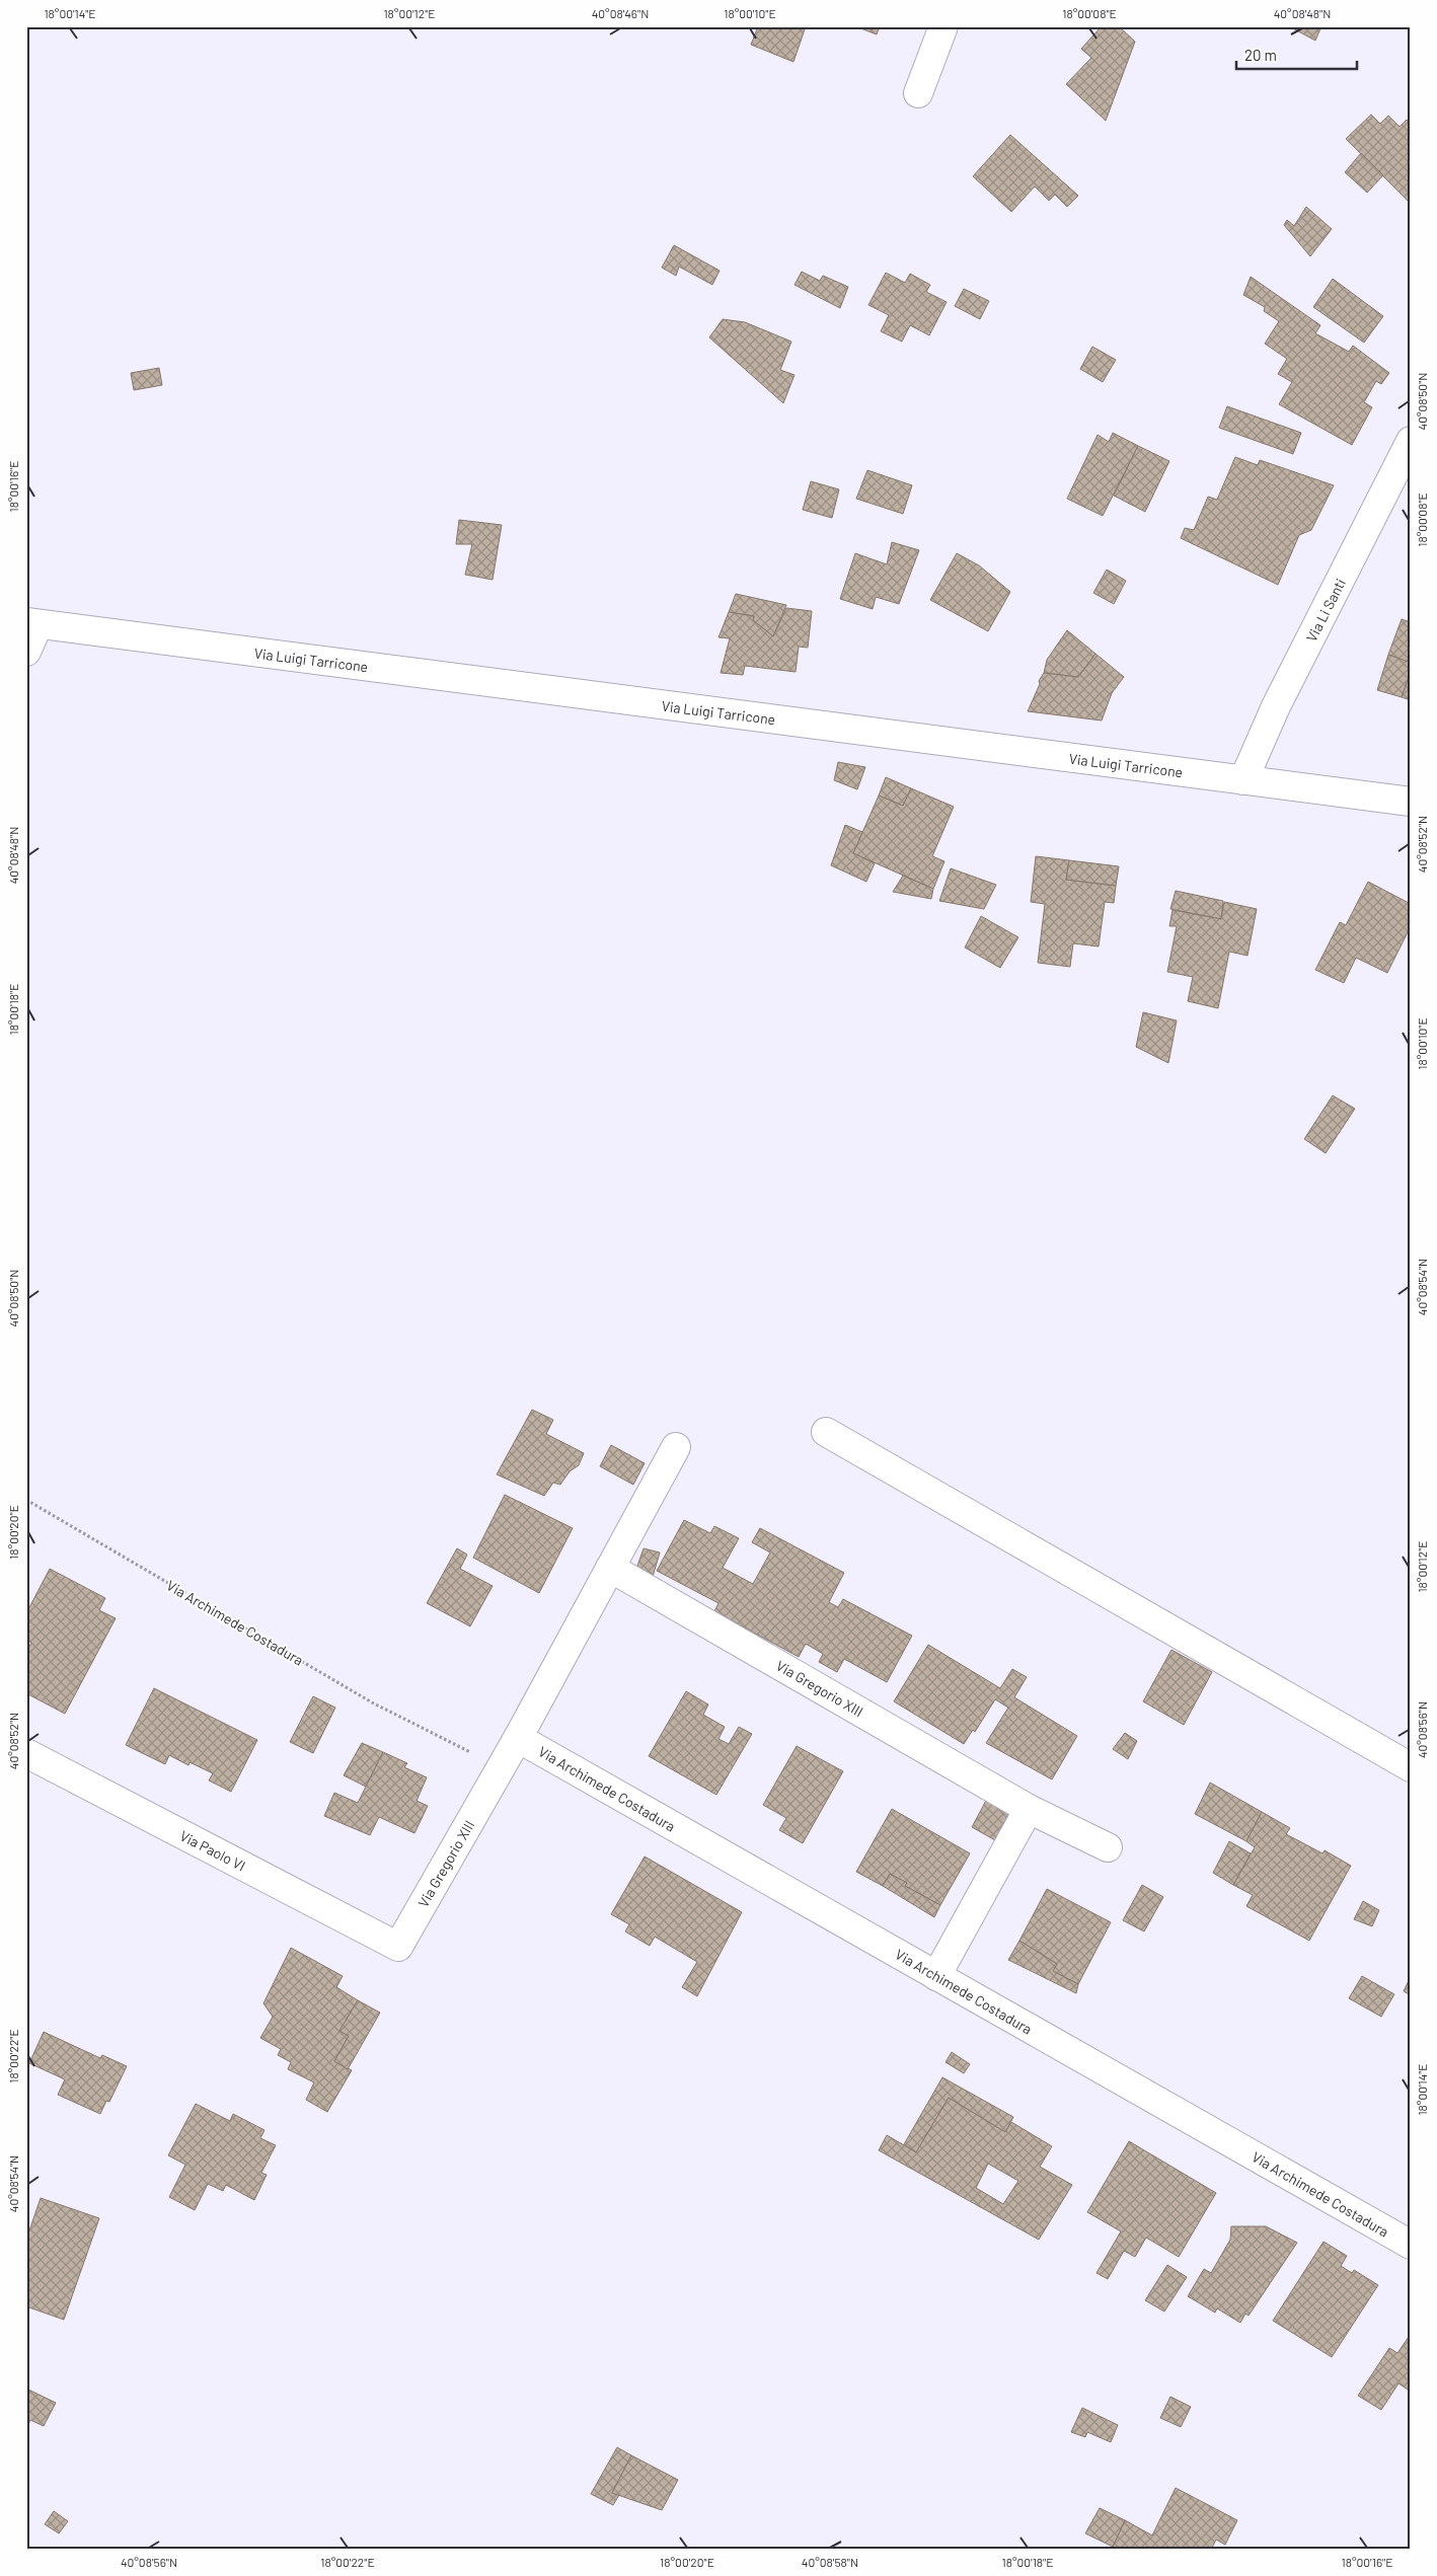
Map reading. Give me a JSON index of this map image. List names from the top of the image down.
{
  "streets": {
    "street": [
      "Via Li Santi",
      "Via Luigi Tarricone",
      "Via Archimede Costadura",
      "Via Gregorio XIII",
      "Via Paolo VI"
    ]
  },
  "crossings": [
    ["Via Li Santi", "Via Luigi Tarricone"],
    ["Via Archimede Costadura", "Via Gregorio XIII"],
    ["Via Gregorio XIII", "Via Paolo VI"]
  ],
  "scale_bar": "20 m",
  "coordinates": [
    "18°00'14\"E",
    "18°00'12\"E",
    "40°08'46\"N",
    "18°00'10\"E",
    "18°00'08\"E",
    "40°08'48\"N",
    "40°08'50\"N",
    "18°00'16\"E",
    "40°08'52\"N",
    "18°00'18\"E",
    "40°08'54\"N",
    "18°00'20\"E",
    "40°08'56\"N",
    "18°00'22\"E",
    "40°08'58\"N"
  ]
}
